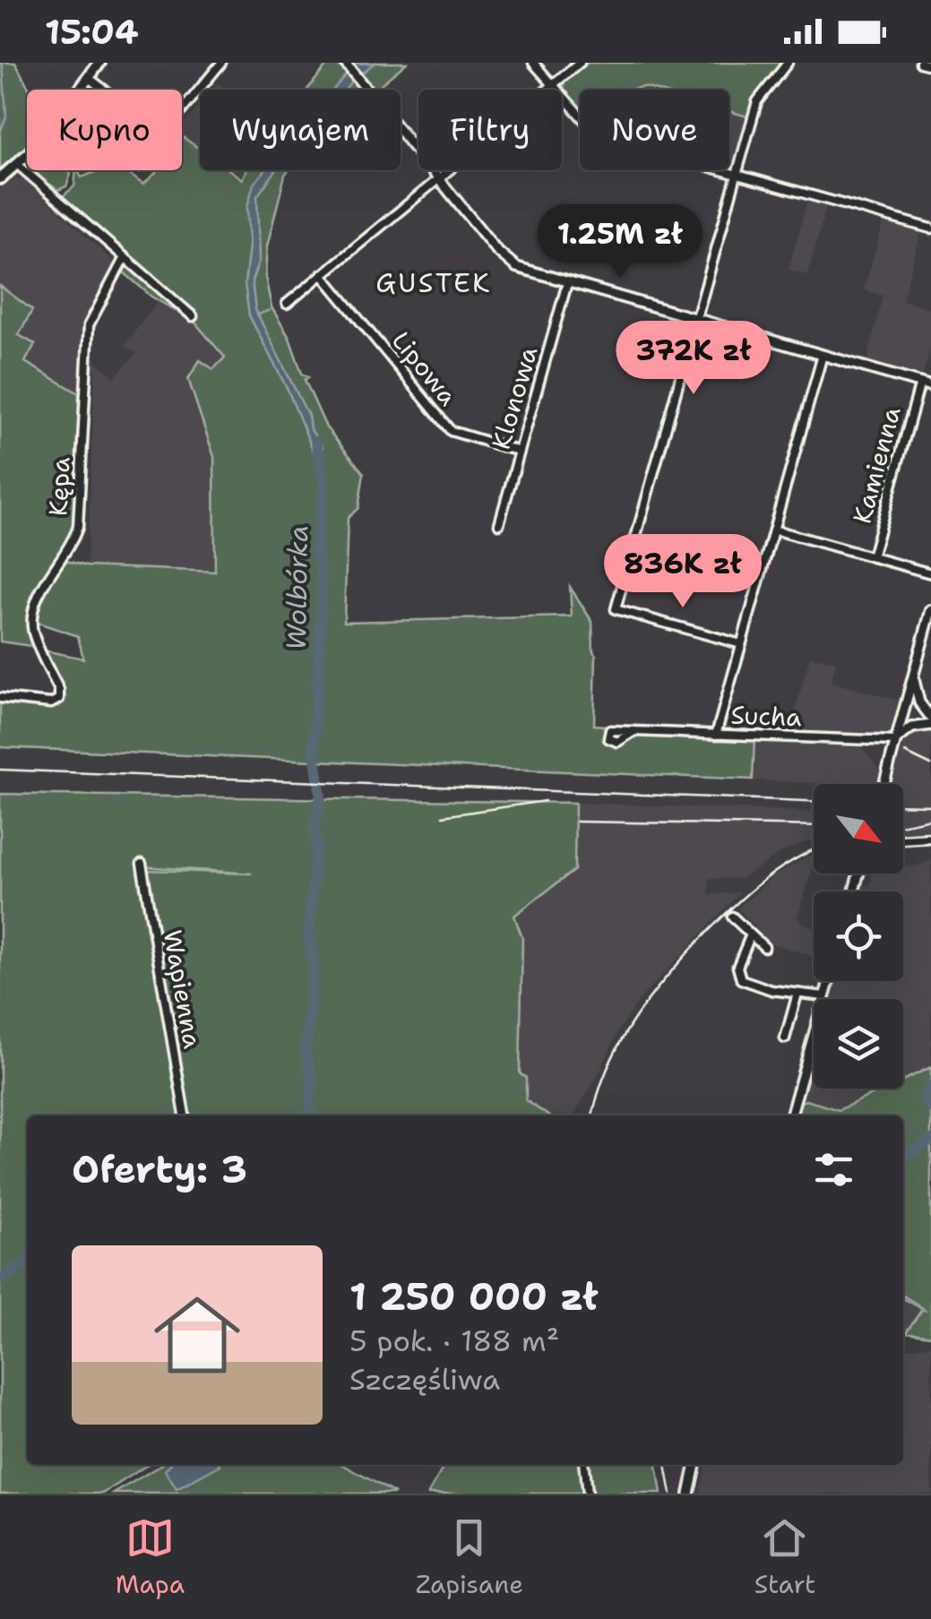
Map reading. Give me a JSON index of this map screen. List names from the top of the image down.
{
  "streets": {
    "street": [
      "Lipowa",
      "Klonowa",
      "Kamienna",
      "Kępa",
      "Sucha",
      "Wapienna"
    ]
  },
  "crossings": [
    ["Lipowa", "Klonowa"]
  ],
  "districts": ["GUSTEK"],
  "water": ["Wolbórka"],
  "north": "bottom right",
  "page": {
    "status": "15:04",
    "chip": [
      "Kupno",
      "Wynajem",
      "Filtry",
      "Nowe"
    ],
    "price": ["1.25M zł", "372K zł", "836K zł"],
    "heading": "Oferty: 3",
    "list": [
      {
        "name": "1 250 000 zł",
        "note": "5 pok. · 188 m² · Szczęśliwa"
      }
    ],
    "tabs": ["Mapa", "Zapisane", "Start"]
  }
}
